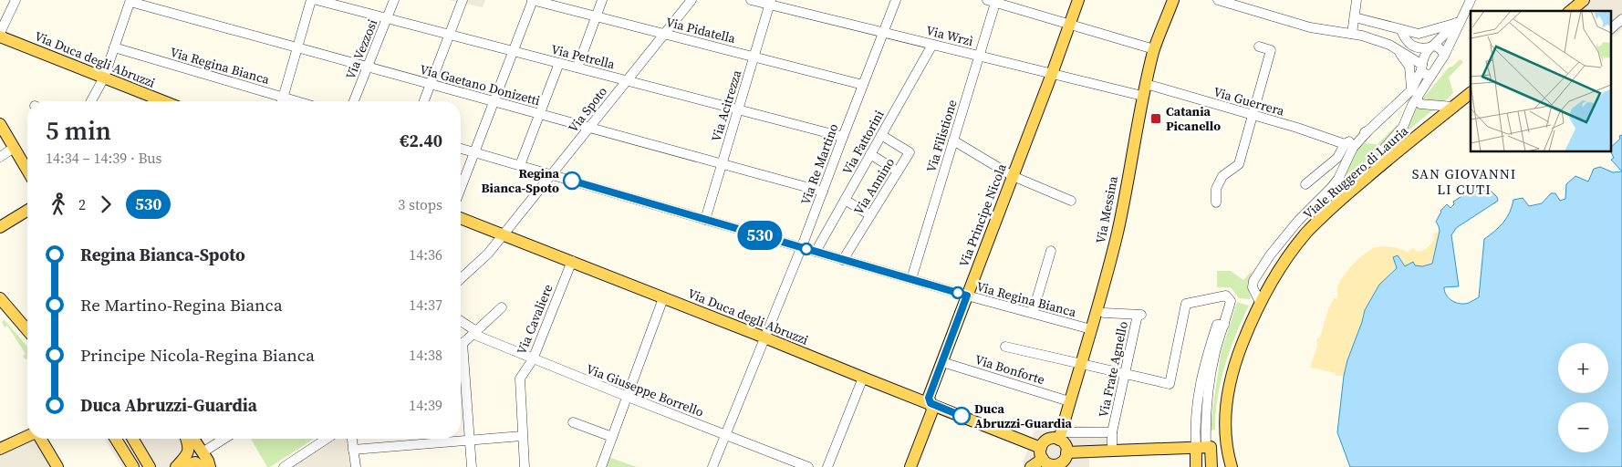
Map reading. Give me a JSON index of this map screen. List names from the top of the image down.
{
  "streets": {
    "main road": [
      "Via Duca degli Abruzzi",
      "Viale Ruggero di Lauria",
      "Via Messina",
      "Via Principe Nicola"
    ],
    "street": [
      "Via Pidatella",
      "Via Wrzì",
      "Via Vezzosi",
      "Via Petrella",
      "Via Regina Bianca",
      "Via Gaetano Donizetti",
      "Via Guerrera",
      "Via Acitrezza",
      "Via Spoto",
      "Via Filistione",
      "Via Fattorini",
      "Via Re Martino",
      "Via Annino",
      "Via Cavaliere",
      "Via Bonforte",
      "Via Frate Agnello",
      "Via Giuseppe Borrello"
    ]
  },
  "crossings": [
    ["Via Pidatella", "Via Acitrezza"],
    ["Via Pidatella", "Via Spoto"],
    ["Via Pidatella", "Via Re Martino"],
    ["Via Wrzì", "Via Guerrera"],
    ["Via Wrzì", "Via Acitrezza"],
    ["Via Wrzì", "Via Filistione"],
    ["Via Wrzì", "Via Fattorini"],
    ["Via Wrzì", "Via Re Martino"],
    ["Via Wrzì", "Via Messina"],
    ["Via Wrzì", "Via Principe Nicola"],
    ["Via Vezzosi", "Via Petrella"],
    ["Via Vezzosi", "Via Gaetano Donizetti"],
    ["Via Petrella", "Via Acitrezza"],
    ["Via Petrella", "Via Spoto"],
    ["Via Petrella", "Via Re Martino"],
    ["Via Duca degli Abruzzi", "Via Spoto"],
    ["Via Duca degli Abruzzi", "Via Re Martino"],
    ["Via Duca degli Abruzzi", "Via Messina"],
    ["Via Duca degli Abruzzi", "Via Principe Nicola"],
    ["Via Duca degli Abruzzi", "Via Cavaliere"],
    ["Via Regina Bianca", "Via Acitrezza"],
    ["Via Regina Bianca", "Via Spoto"],
    ["Via Regina Bianca", "Via Filistione"],
    ["Via Regina Bianca", "Via Fattorini"],
    ["Via Regina Bianca", "Via Re Martino"],
    ["Via Regina Bianca", "Via Annino"],
    ["Via Regina Bianca", "Via Messina"],
    ["Via Regina Bianca", "Via Principe Nicola"],
    ["Via Gaetano Donizetti", "Via Acitrezza"],
    ["Via Gaetano Donizetti", "Via Spoto"],
    ["Via Gaetano Donizetti", "Via Re Martino"],
    ["Via Guerrera", "Via Messina"],
    ["Via Fattorini", "Via Annino"],
    ["Via Re Martino", "Via Giuseppe Borrello"],
    ["Via Messina", "Via Bonforte"],
    ["Via Principe Nicola", "Via Bonforte"],
    ["Via Cavaliere", "Via Giuseppe Borrello"]
  ],
  "districts": ["SAN GIOVANNI LI CUTI"],
  "places": {
    "transit": ["Catania Picanello"],
    "other": ["Regina Bianca-Spoto", "Duca Abruzzi-Guardia"]
  },
  "lines": ["bus line 530"],
  "page": {
    "on_map": "530",
    "heading": ["5 min", "14:34 – 14:39 · Bus", "€2.40"],
    "legs": ["2", "530", "3 stops"],
    "list": [
      {
        "name": "Regina Bianca-Spoto",
        "value": "14:36"
      },
      {
        "name": "Re Martino-Regina Bianca",
        "value": "14:37"
      },
      {
        "name": "Principe Nicola-Regina Bianca",
        "value": "14:38"
      },
      {
        "name": "Duca Abruzzi-Guardia",
        "value": "14:39"
      }
    ],
    "map_buttons": ["+", "−"]
  }
}
